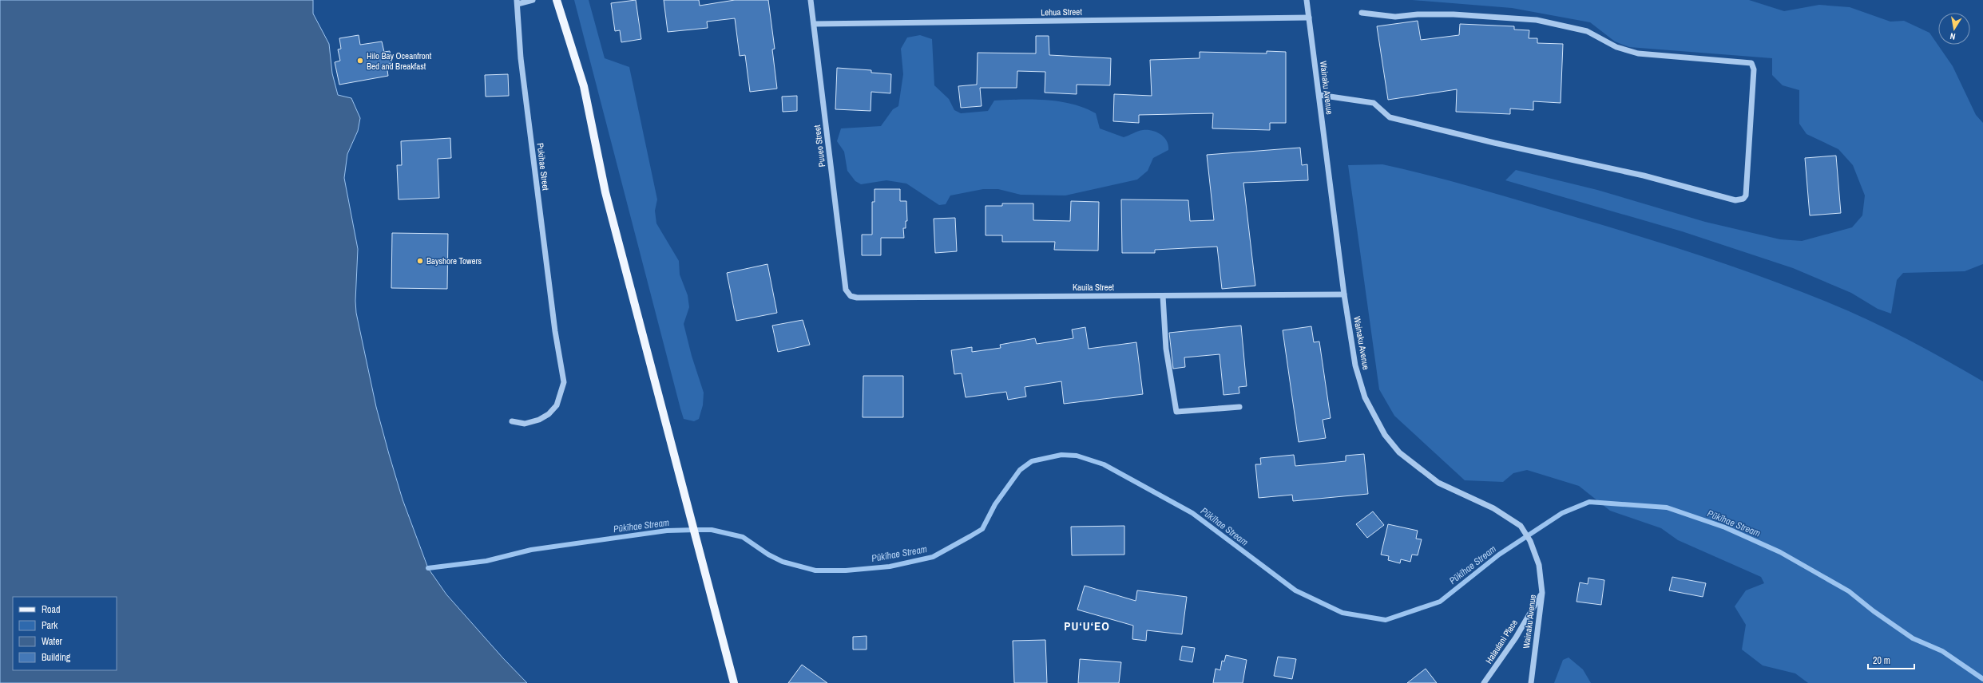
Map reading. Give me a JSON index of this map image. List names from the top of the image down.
{
  "streets": {
    "street": [
      "Lehua Street",
      "Wainaku Avenue",
      "Puueo Street",
      "Pukihae Street",
      "Kauila Street",
      "Halaulani Place"
    ]
  },
  "crossings": [
    ["Lehua Street", "Wainaku Avenue"],
    ["Lehua Street", "Puueo Street"],
    ["Wainaku Avenue", "Kauila Street"],
    ["Wainaku Avenue", "Halaulani Place"],
    ["Puueo Street", "Kauila Street"]
  ],
  "districts": ["PU‘U‘EO"],
  "water": ["Pūkīhae Stream"],
  "places": ["Hilo Bay Oceanfront Bed and Breakfast", "Bayshore Towers"],
  "legend": [
    "Road",
    "Park",
    "Water",
    "Building"
  ],
  "scale_bar": "20 m",
  "north": "bottom"
}
